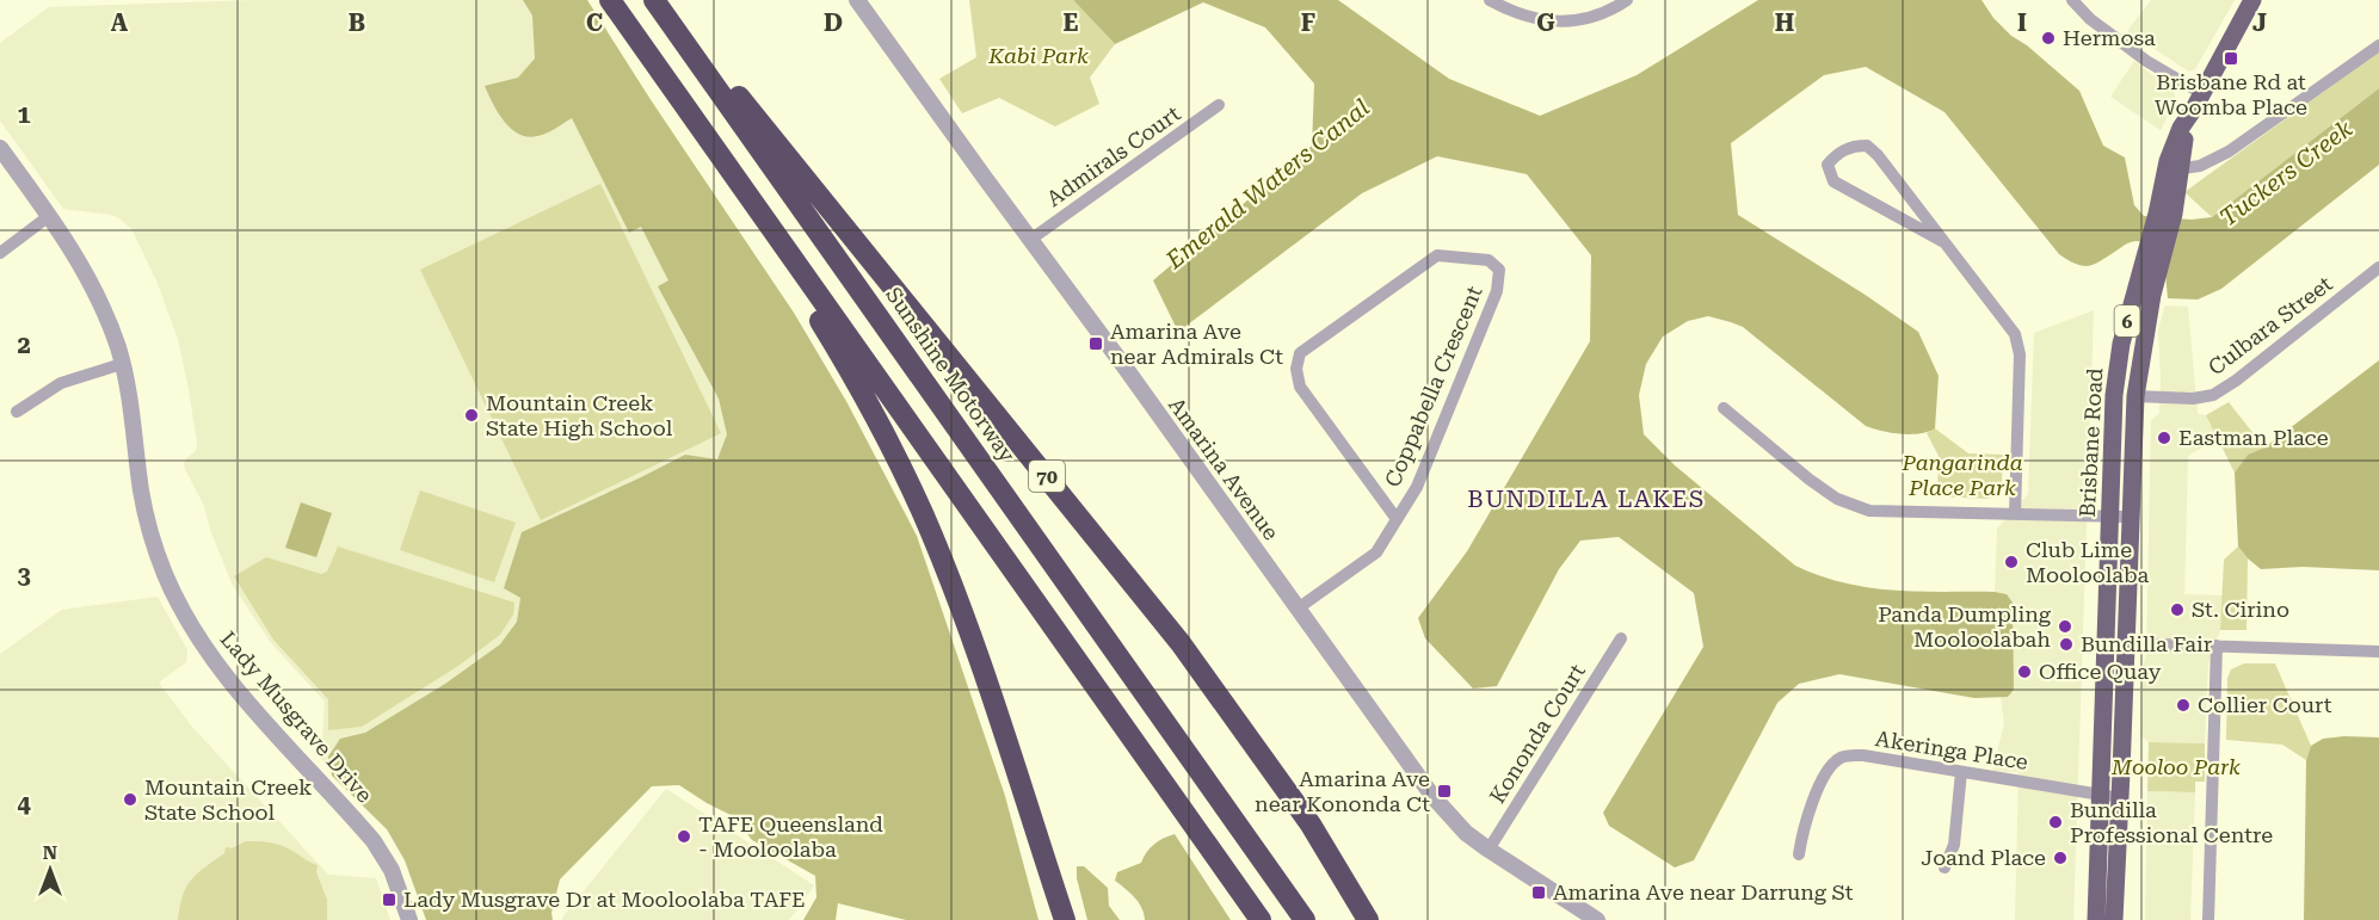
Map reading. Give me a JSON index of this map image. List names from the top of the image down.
{
  "streets": {
    "highway": ["Sunshine Motorway", "70"],
    "main road": ["6", "Brisbane Road"],
    "street": [
      "Admirals Court",
      "Culbara Street",
      "Coppabella Crescent",
      "Amarina Avenue",
      "Lady Musgrave Drive",
      "Kononda Court",
      "Akeringa Place"
    ]
  },
  "crossings": [
    ["Admirals Court", "Amarina Avenue"],
    ["Culbara Street", "Brisbane Road"],
    ["Sunshine Motorway", "70"],
    ["Coppabella Crescent", "Amarina Avenue"],
    ["Brisbane Road", "Akeringa Place"],
    ["Amarina Avenue", "Kononda Court"]
  ],
  "districts": ["BUNDILLA LAKES"],
  "water": ["Tuckers Creek", "Emerald Waters Canal"],
  "parks": ["Kabi Park", "Pangarinda Place Park", "Mooloo Park"],
  "places": {
    "other": [
      "Hermosa",
      "Mountain Creek State High School",
      "Eastman Place",
      "Club Lime Mooloolaba",
      "St. Cirino",
      "Panda Dumpling Mooloolabah",
      "Bundilla Fair",
      "Office Quay",
      "Collier Court",
      "Mountain Creek State School",
      "Bundilla Professional Centre",
      "TAFE Queensland - Mooloolaba",
      "Joand Place"
    ],
    "transit": [
      "Brisbane Rd at Woomba Place",
      "Amarina Ave near Admirals Ct",
      "Amarina Ave near Kononda Ct",
      "Amarina Ave near Darrung St",
      "Lady Musgrave Dr at Mooloolaba TAFE"
    ]
  },
  "north": "top",
  "grid": {
    "columns": [
      "A",
      "B",
      "C",
      "D",
      "E",
      "F",
      "G",
      "H",
      "I",
      "J"
    ],
    "rows": [
      "1",
      "2",
      "3",
      "4"
    ]
  }
}
